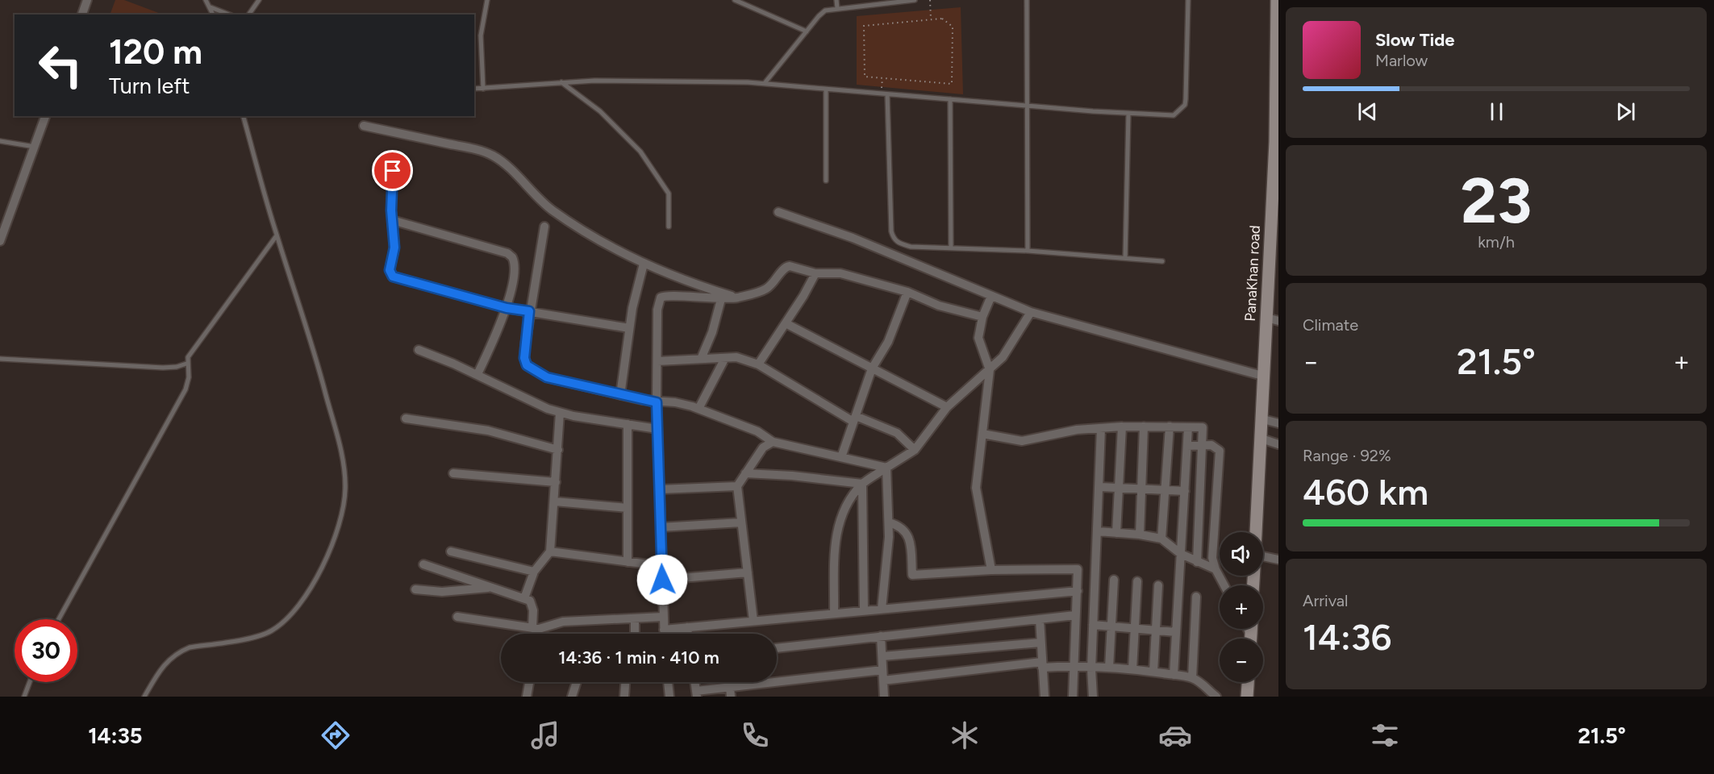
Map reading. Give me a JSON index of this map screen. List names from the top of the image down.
{
  "streets": {
    "street": ["PanaKhan road"]
  },
  "page": {
    "turn": ["120 m", "Turn left"],
    "song": ["Slow Tide", "Marlow"],
    "tile": [
      ["23", "km/h"],
      "Climate",
      ["Range · 92%", "460 km"],
      ["Arrival", "14:36"]
    ],
    "heat": ["−", "21.5°", "+"],
    "map_buttons": ["+", "−"],
    "limit": "30",
    "trip": "14:36 · 1 min · 410 m",
    "tabs": ["14:35", "21.5°"]
  }
}
